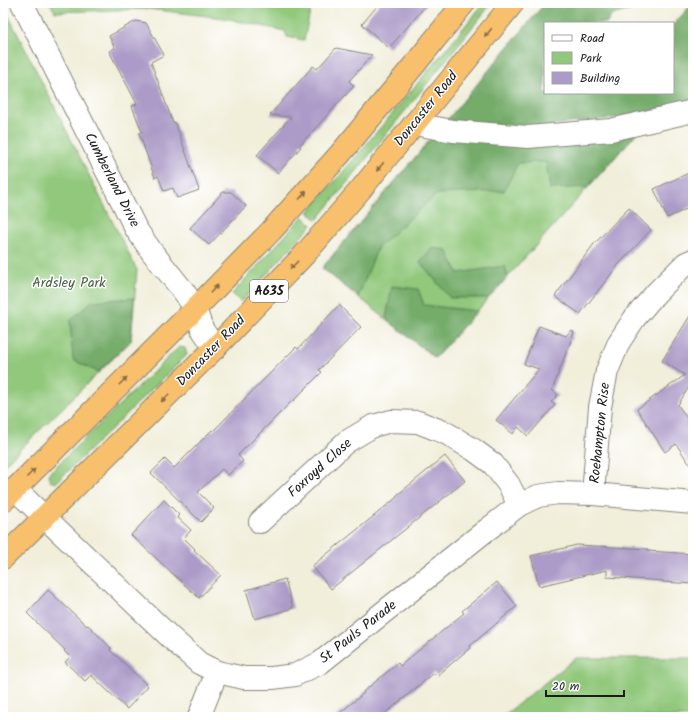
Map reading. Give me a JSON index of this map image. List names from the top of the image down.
{
  "streets": {
    "highway": ["Doncaster Road", "A635"],
    "street": [
      "Cumberland Drive",
      "Roehampton Rise",
      "Foxroyd Close",
      "St Pauls Parade"
    ]
  },
  "crossings": [
    ["Doncaster Road", "Cumberland Drive"],
    ["Doncaster Road", "St Pauls Parade"],
    ["Cumberland Drive", "A635"],
    ["A635", "St Pauls Parade"],
    ["Roehampton Rise", "St Pauls Parade"],
    ["Foxroyd Close", "St Pauls Parade"]
  ],
  "parks": ["Ardsley Park"],
  "legend": ["Road", "Park", "Building"],
  "scale_bar": "20 m"
}
